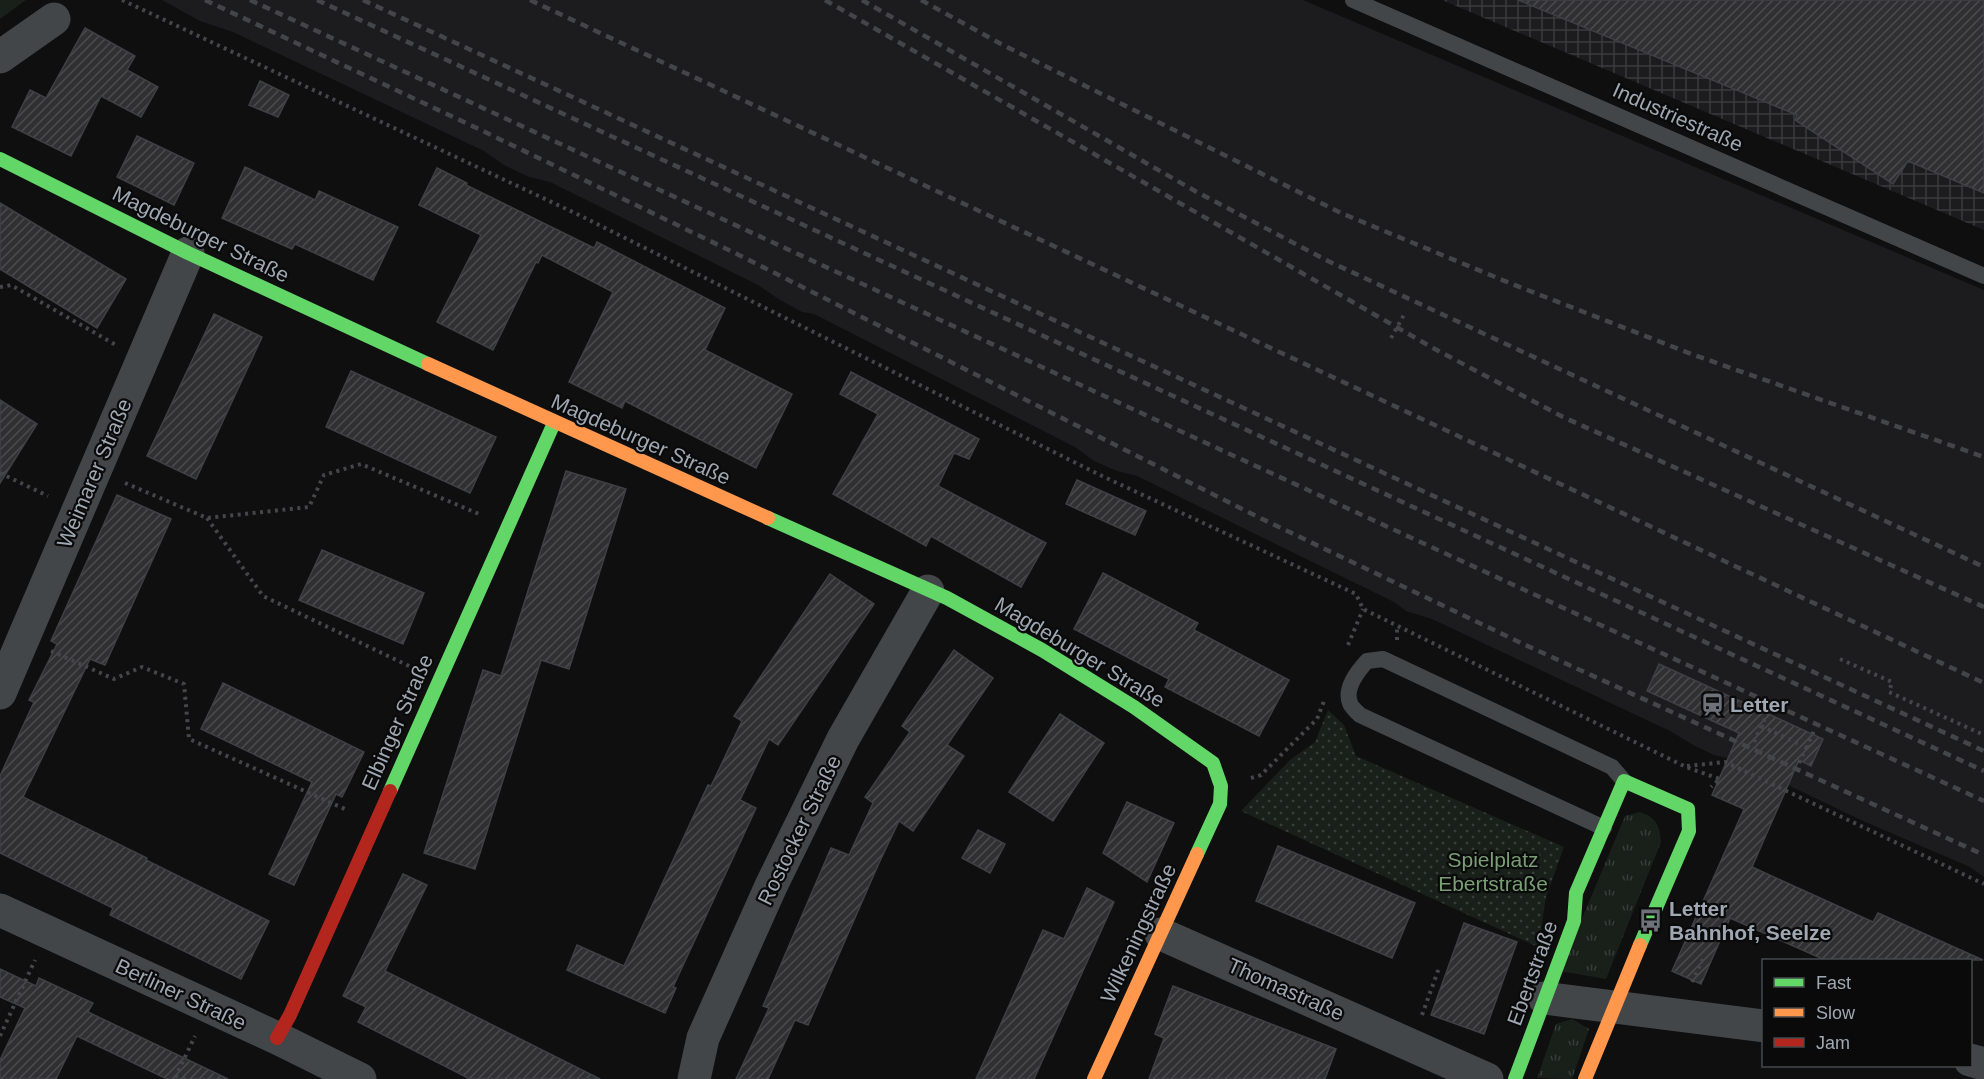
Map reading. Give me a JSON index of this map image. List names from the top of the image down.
{
  "streets": {
    "street": [
      "Magdeburger Straße",
      "Weimarer Straße",
      "Elbinger Straße",
      "Rostocker Straße",
      "Wilkeningstraße",
      "Ebertstraße",
      "Thomastraße",
      "Berliner Straße"
    ],
    "lane": ["Industriestraße"]
  },
  "crossings": [
    ["Magdeburger Straße", "Weimarer Straße"],
    ["Magdeburger Straße", "Elbinger Straße"],
    ["Magdeburger Straße", "Rostocker Straße"],
    ["Magdeburger Straße", "Wilkeningstraße"],
    ["Elbinger Straße", "Berliner Straße"],
    ["Wilkeningstraße", "Thomastraße"]
  ],
  "parks": ["Spielplatz Ebertstraße"],
  "places": {
    "station": ["Letter"],
    "bus stop": ["Letter Bahnhof, Seelze"]
  },
  "legend": ["Fast", "Slow", "Jam"]
}
